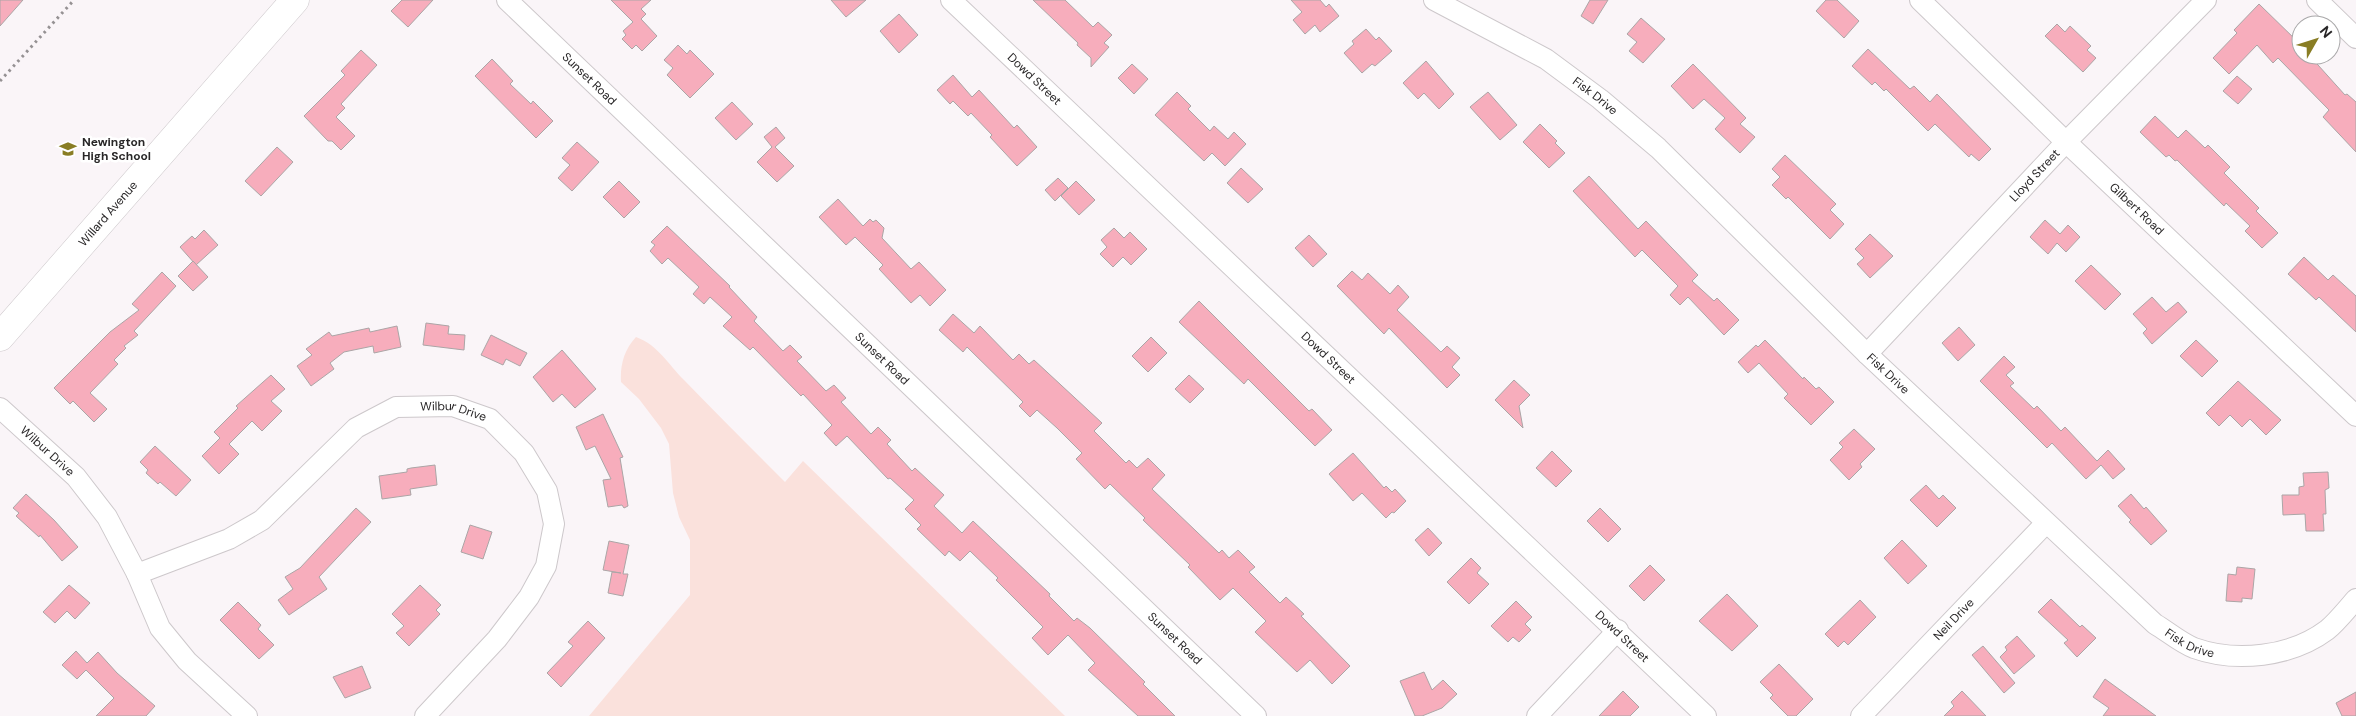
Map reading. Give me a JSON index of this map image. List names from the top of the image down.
{
  "streets": {
    "main road": ["Willard Avenue"],
    "street": [
      "Sunset Road",
      "Dowd Street",
      "Fisk Drive",
      "Lloyd Street",
      "Gilbert Road",
      "Wilbur Drive",
      "Neil Drive"
    ]
  },
  "crossings": [
    ["Fisk Drive", "Lloyd Street"],
    ["Fisk Drive", "Neil Drive"],
    ["Lloyd Street", "Gilbert Road"]
  ],
  "places": {
    "school or university": ["Newington High School"]
  },
  "north": "top right"
}
